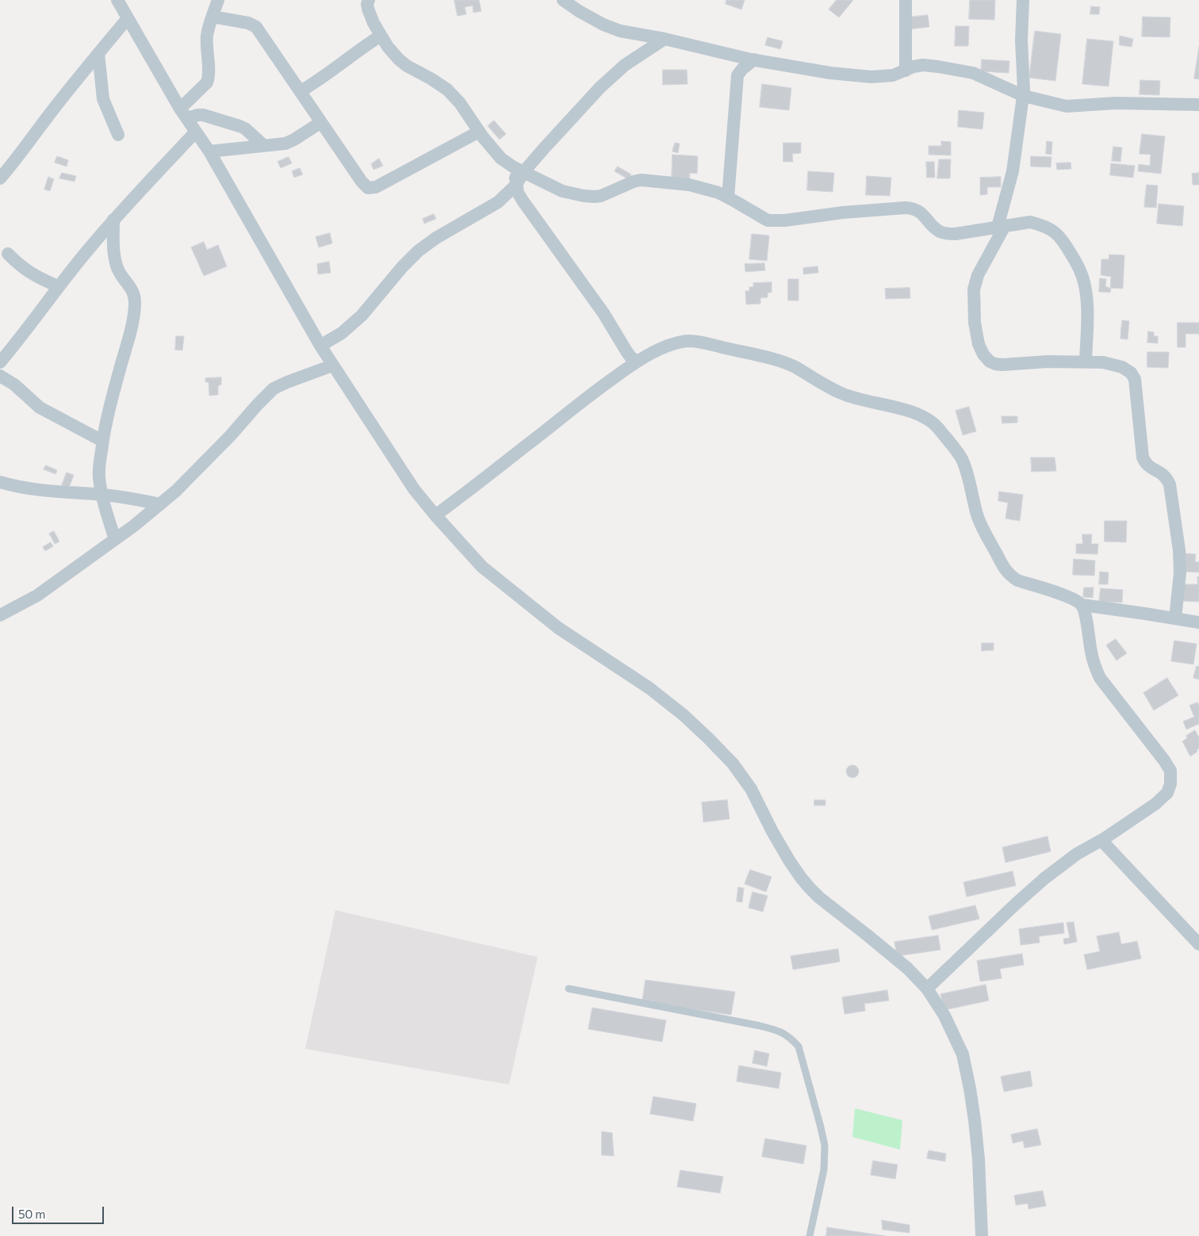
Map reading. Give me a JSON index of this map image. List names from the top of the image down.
{
  "scale_bar": "50 m"
}
